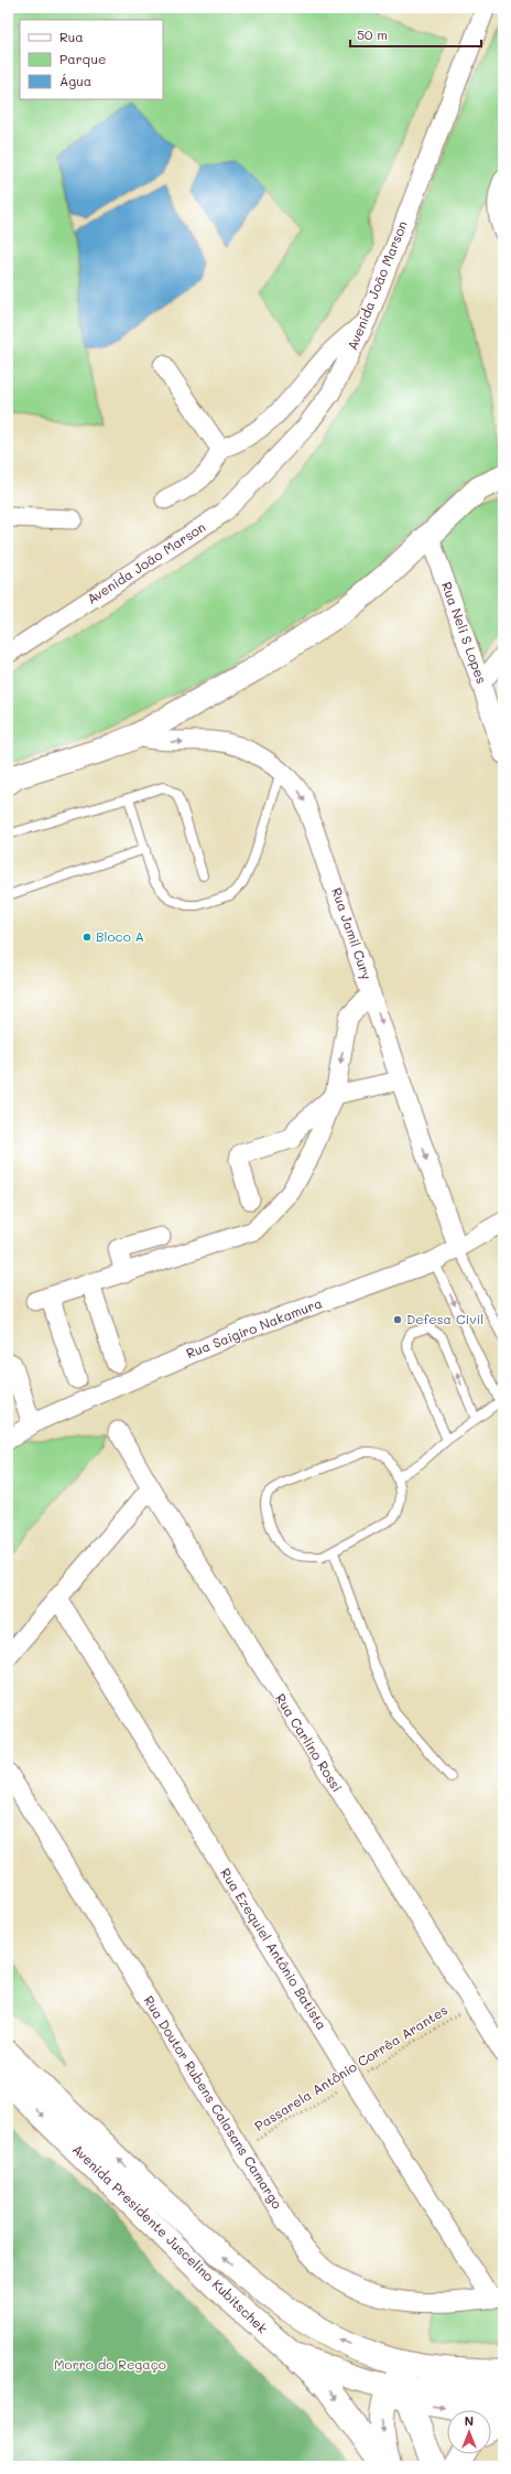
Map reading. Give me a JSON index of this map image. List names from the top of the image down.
{
  "streets": {
    "main road": ["Avenida Presidente Juscelino Kubitschek"],
    "street": [
      "Avenida João Marson",
      "Rua Neli S Lopes",
      "Rua Jamil Cury",
      "Rua Saigiro Nakamura",
      "Rua Carlino Rossi",
      "Rua Ezequiel Antônio Batista",
      "Rua Doutor Rubens Calasans Camargo"
    ],
    "path": ["Passarela Antônio Corrêa Arantes"]
  },
  "crossings": [
    ["Rua Jamil Cury", "Rua Saigiro Nakamura"],
    ["Rua Carlino Rossi", "Passarela Antônio Corrêa Arantes"],
    ["Rua Ezequiel Antônio Batista", "Passarela Antônio Corrêa Arantes"],
    ["Rua Ezequiel Antônio Batista", "Rua Doutor Rubens Calasans Camargo"],
    ["Passarela Antônio Corrêa Arantes", "Rua Doutor Rubens Calasans Camargo"]
  ],
  "one_way": ["Rua Jamil Cury"],
  "parks": ["Morro do Regaço"],
  "places": ["Bloco A", "Defesa Civil"],
  "legend": ["Rua", "Parque", "Água"],
  "scale_bar": "50 m",
  "north": "top"
}
